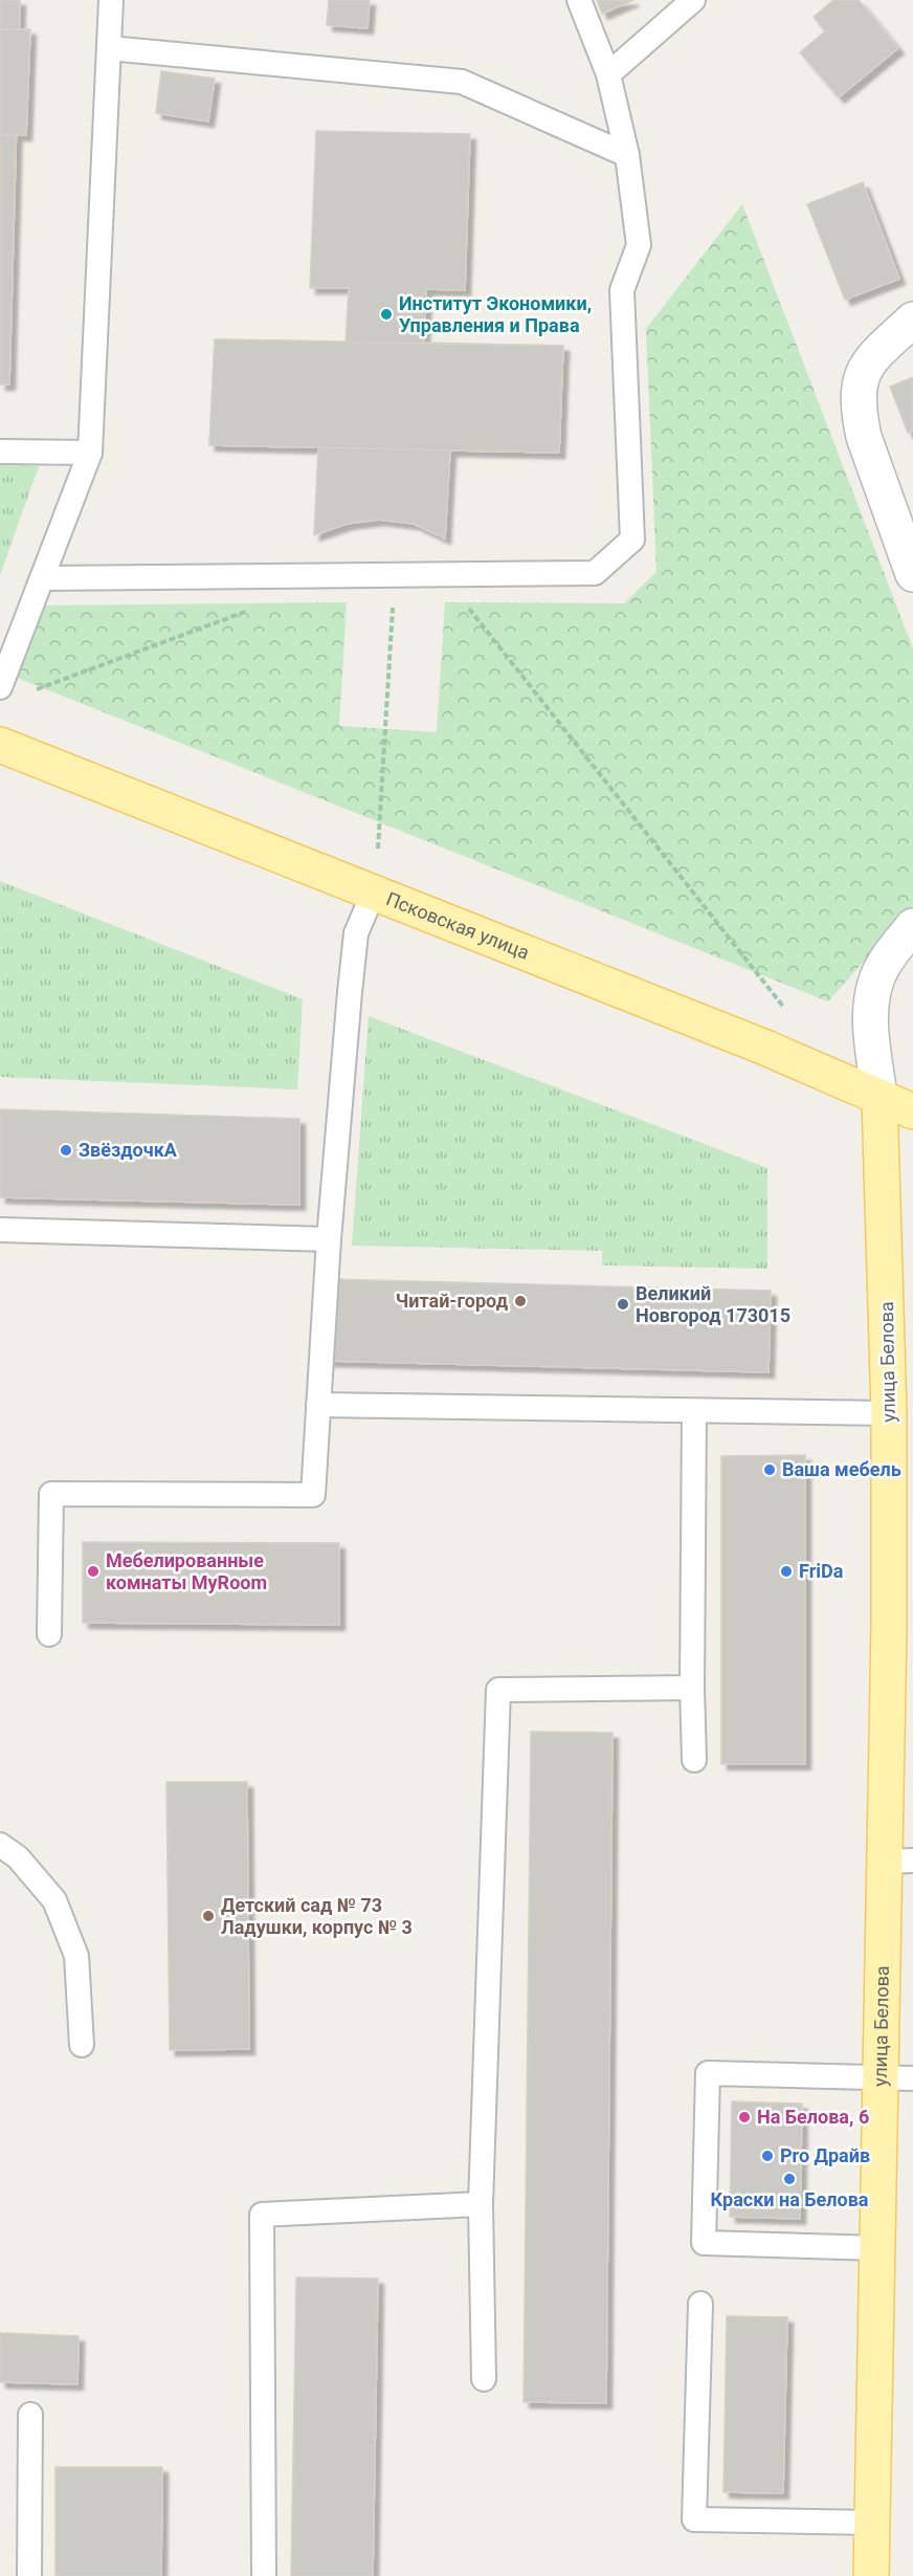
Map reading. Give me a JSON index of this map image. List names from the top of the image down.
{
  "streets": {
    "main road": ["Псковская улица", "улица Белова"]
  },
  "crossings": [
    ["Псковская улица", "улица Белова"]
  ],
  "places": [
    "Институт Экономики, Управления и Права",
    "ЗвёздочкА",
    "Читай-город",
    "Великий Новгород 173015",
    "Ваша мебель",
    "Мебелированные комнаты MyRoom",
    "FriDa",
    "Детский сад № 73 Ладушки, корпус № 3",
    "На Белова, 6",
    "Pro Драйв",
    "Краски на Белова"
  ]
}
